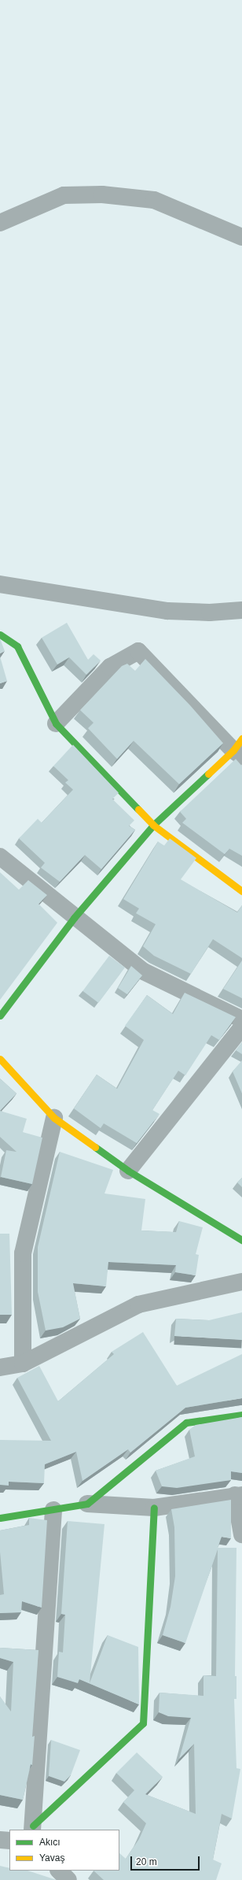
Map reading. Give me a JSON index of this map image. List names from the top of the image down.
{
  "legend": ["Akıcı", "Yavaş"],
  "scale_bar": "20 m"
}
